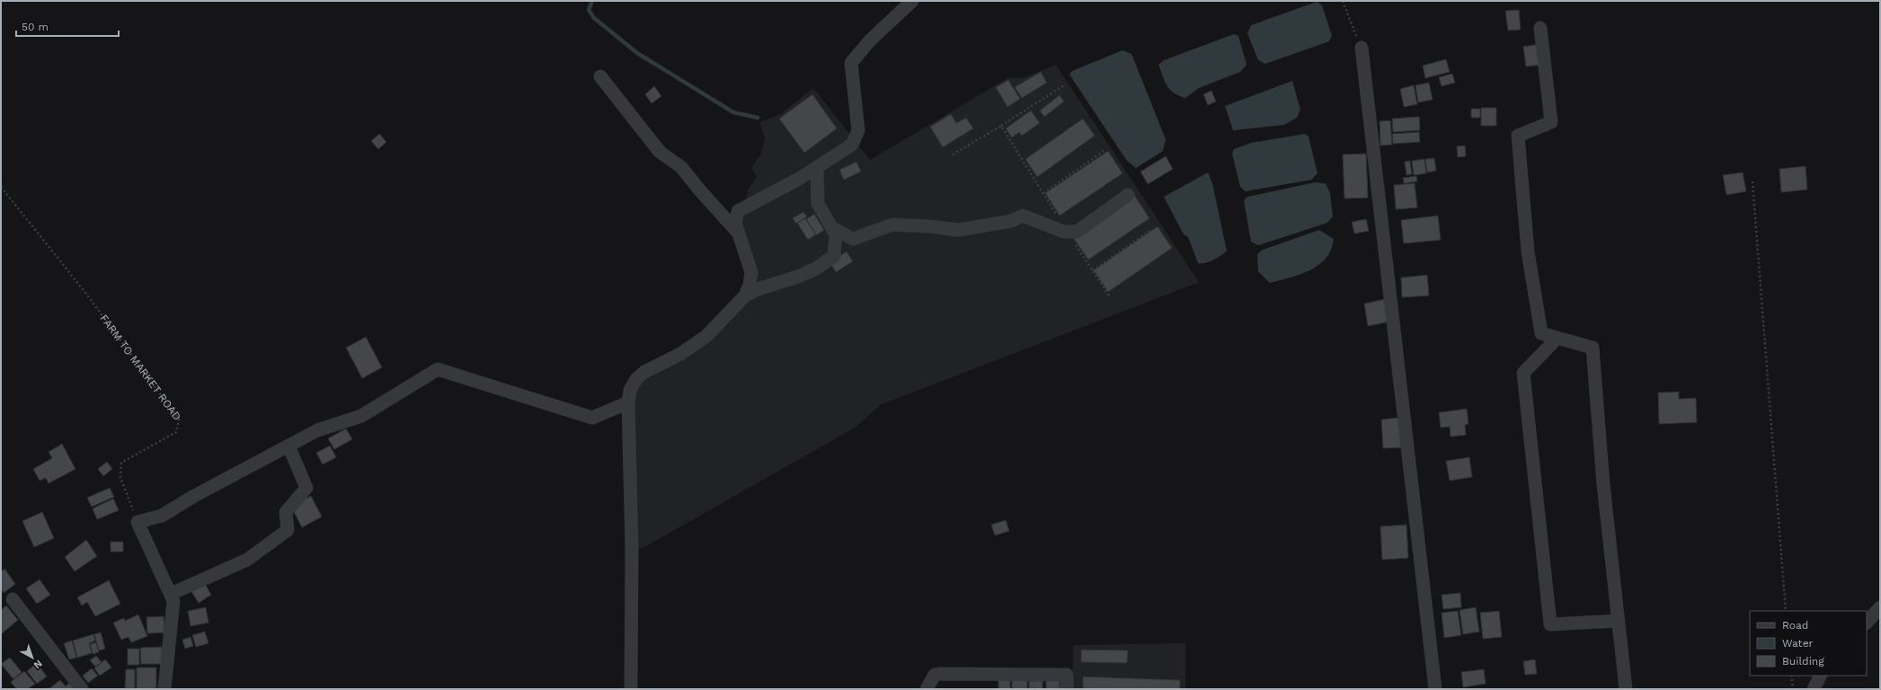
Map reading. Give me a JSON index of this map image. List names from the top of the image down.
{
  "streets": {
    "path": ["FARM TO MARKET ROAD"]
  },
  "legend": ["Road", "Water", "Building"],
  "scale_bar": "50 m",
  "north": "bottom right"
}
